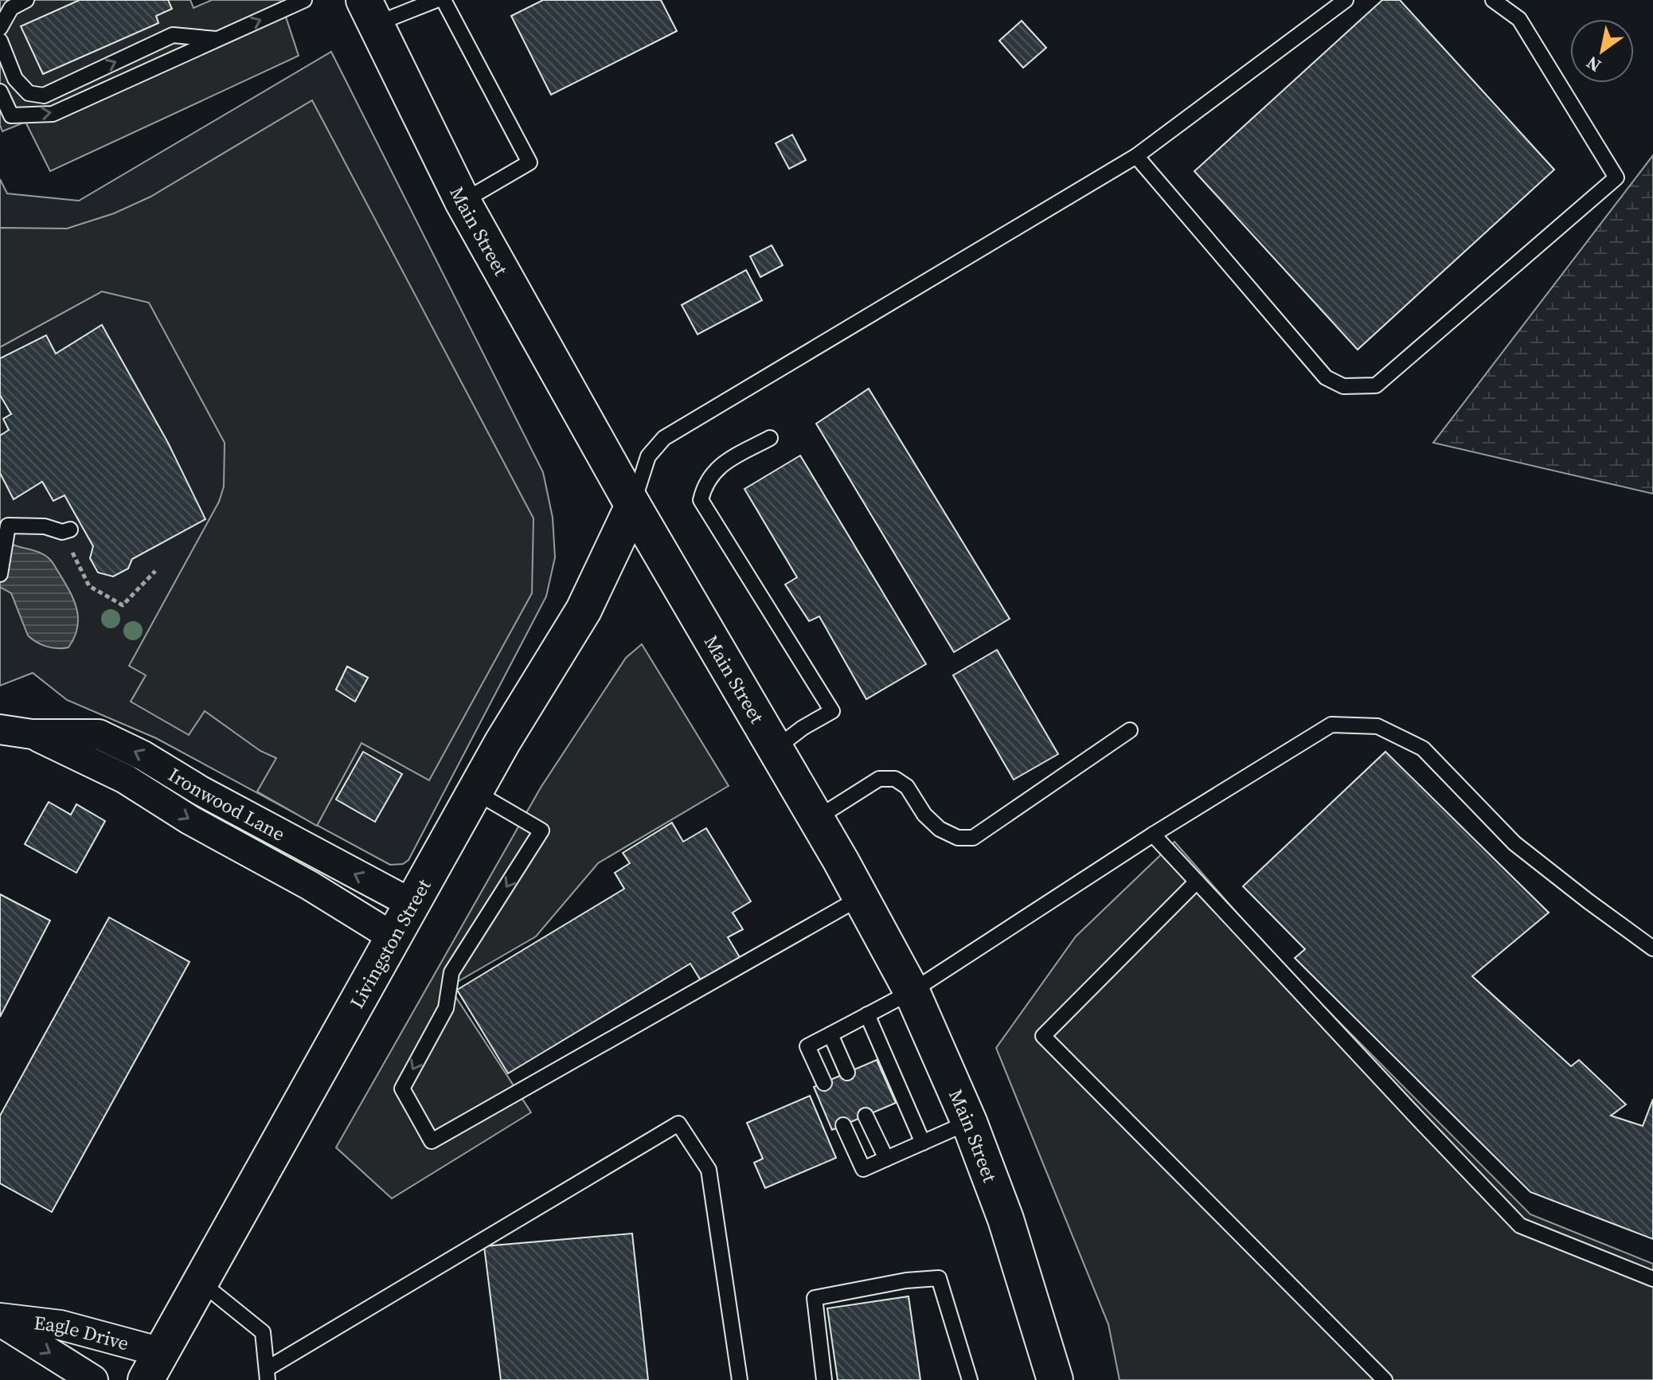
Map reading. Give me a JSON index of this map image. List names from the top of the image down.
{
  "streets": {
    "main road": ["Main Street", "Livingston Street"],
    "street": ["Ironwood Lane", "Eagle Drive"]
  },
  "crossings": [
    ["Main Street", "Livingston Street"],
    ["Ironwood Lane", "Livingston Street"],
    ["Livingston Street", "Eagle Drive"]
  ],
  "north": "bottom left"
}
